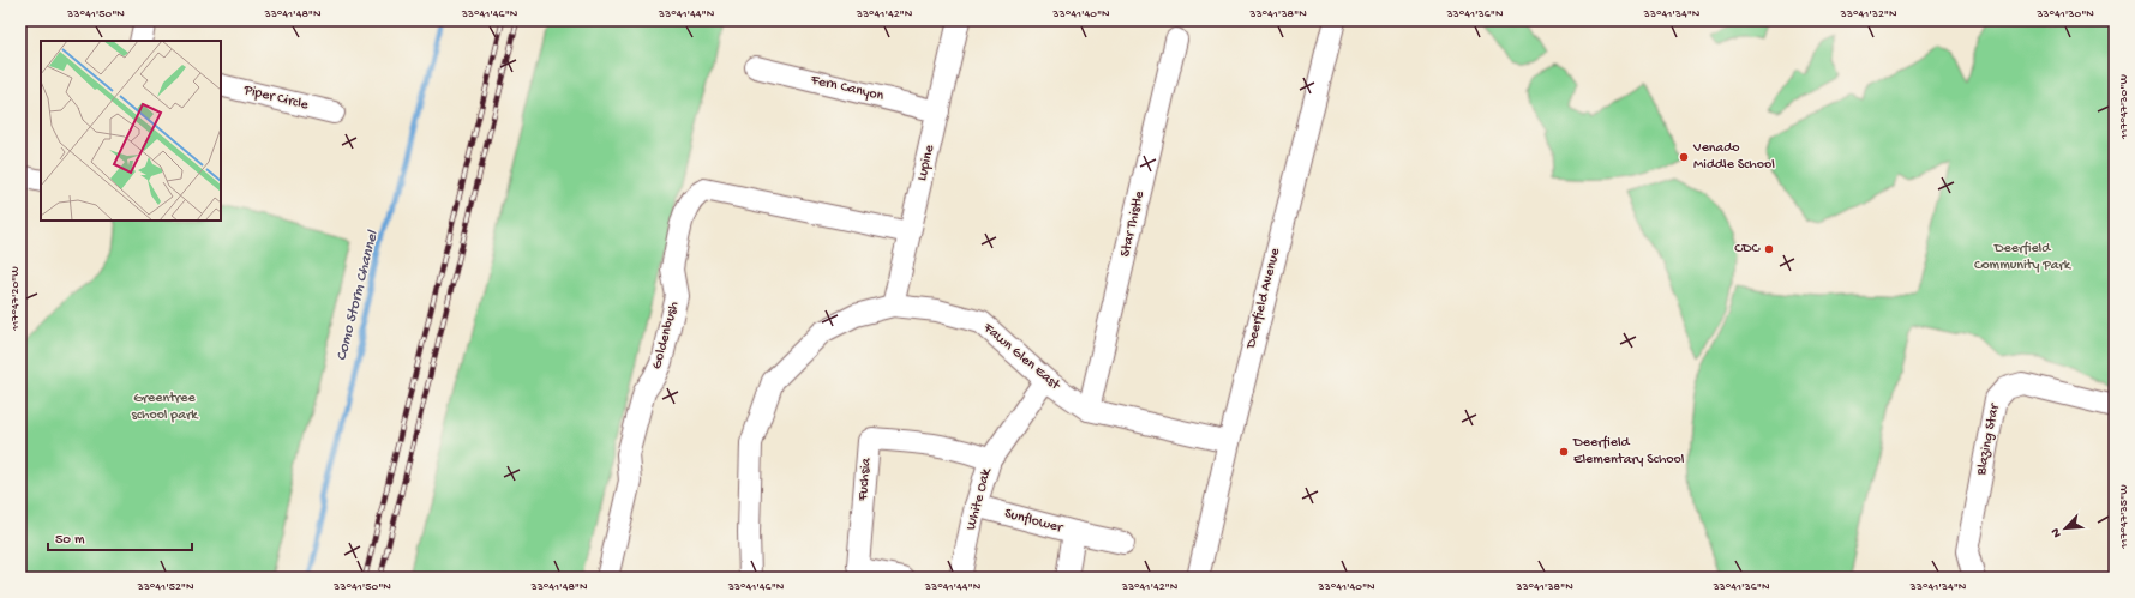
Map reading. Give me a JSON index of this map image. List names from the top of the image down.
{
  "streets": {
    "street": [
      "Fern Canyon",
      "Piper Circle",
      "Lupine",
      "Star Thistle",
      "Deerfield Avenue",
      "Goldenbush",
      "Fawn Glen East",
      "Blazing Star",
      "Fuchsia",
      "White Oak",
      "Sunflower"
    ]
  },
  "crossings": [
    ["Fern Canyon", "Lupine"],
    ["Lupine", "Goldenbush"],
    ["Lupine", "Fawn Glen East"],
    ["Star Thistle", "Fawn Glen East"],
    ["Deerfield Avenue", "Fawn Glen East"],
    ["Fawn Glen East", "White Oak"],
    ["Fuchsia", "White Oak"],
    ["White Oak", "Sunflower"]
  ],
  "water": ["Como Storm Channel"],
  "parks": ["Deerfield Community Park", "Greentree school park"],
  "places": ["Venado Middle School", "CDC", "Deerfield Elementary School"],
  "scale_bar": "50 m",
  "north": "bottom left",
  "coordinates": [
    "33°41'50\"N",
    "33°41'48\"N",
    "33°41'46\"N",
    "33°41'44\"N",
    "33°41'42\"N",
    "33°41'40\"N",
    "33°41'38\"N",
    "33°41'36\"N",
    "33°41'34\"N",
    "33°41'32\"N",
    "33°41'30\"N",
    "117°47'30\"W",
    "117°47'20\"W",
    "117°47'35\"W",
    "33°41'52\"N"
  ]
}
